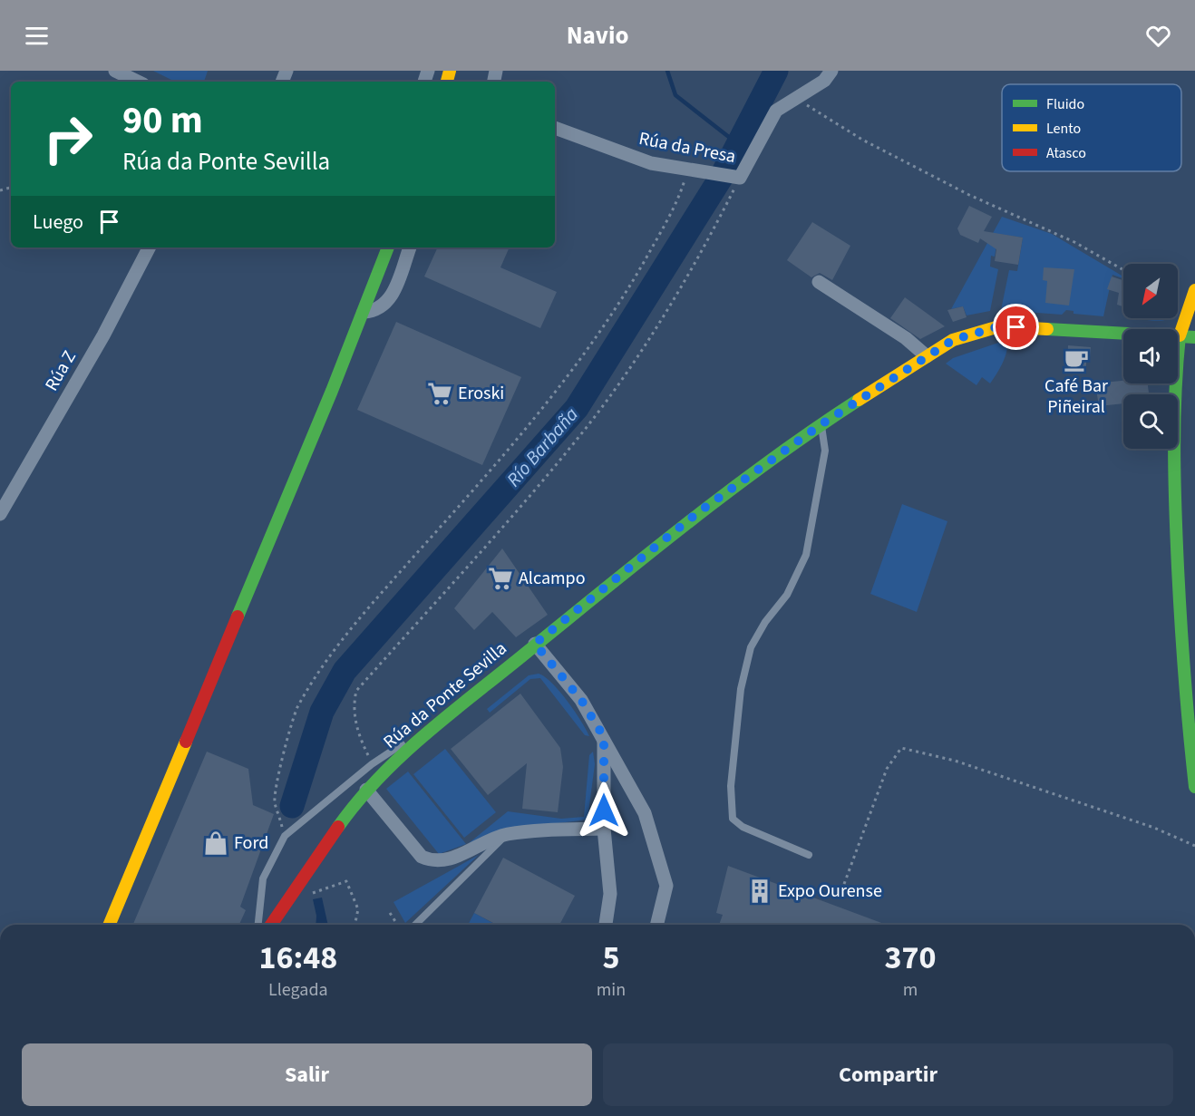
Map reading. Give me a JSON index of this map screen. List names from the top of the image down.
{
  "streets": {
    "main road": ["Rúa da Ponte Sevilla"],
    "street": ["Rúa da Presa", "Rúa Z"]
  },
  "water": ["Río Barbaña"],
  "places": {
    "cafe": ["Café Bar Piñeiral"],
    "supermarket": ["Eroski", "Alcampo"],
    "shop": ["Ford"],
    "building": ["Expo Ourense"]
  },
  "legend": ["Fluido", "Lento", "Atasco"],
  "north": "bottom left",
  "page": {
    "header": "Navio",
    "turn": ["90 m", "Rúa da Ponte Sevilla"],
    "then": "Luego",
    "eta": [
      "16:48",
      "Llegada",
      "5",
      "min",
      "370",
      "m"
    ],
    "buttons": ["Salir", "Compartir"]
  }
}
